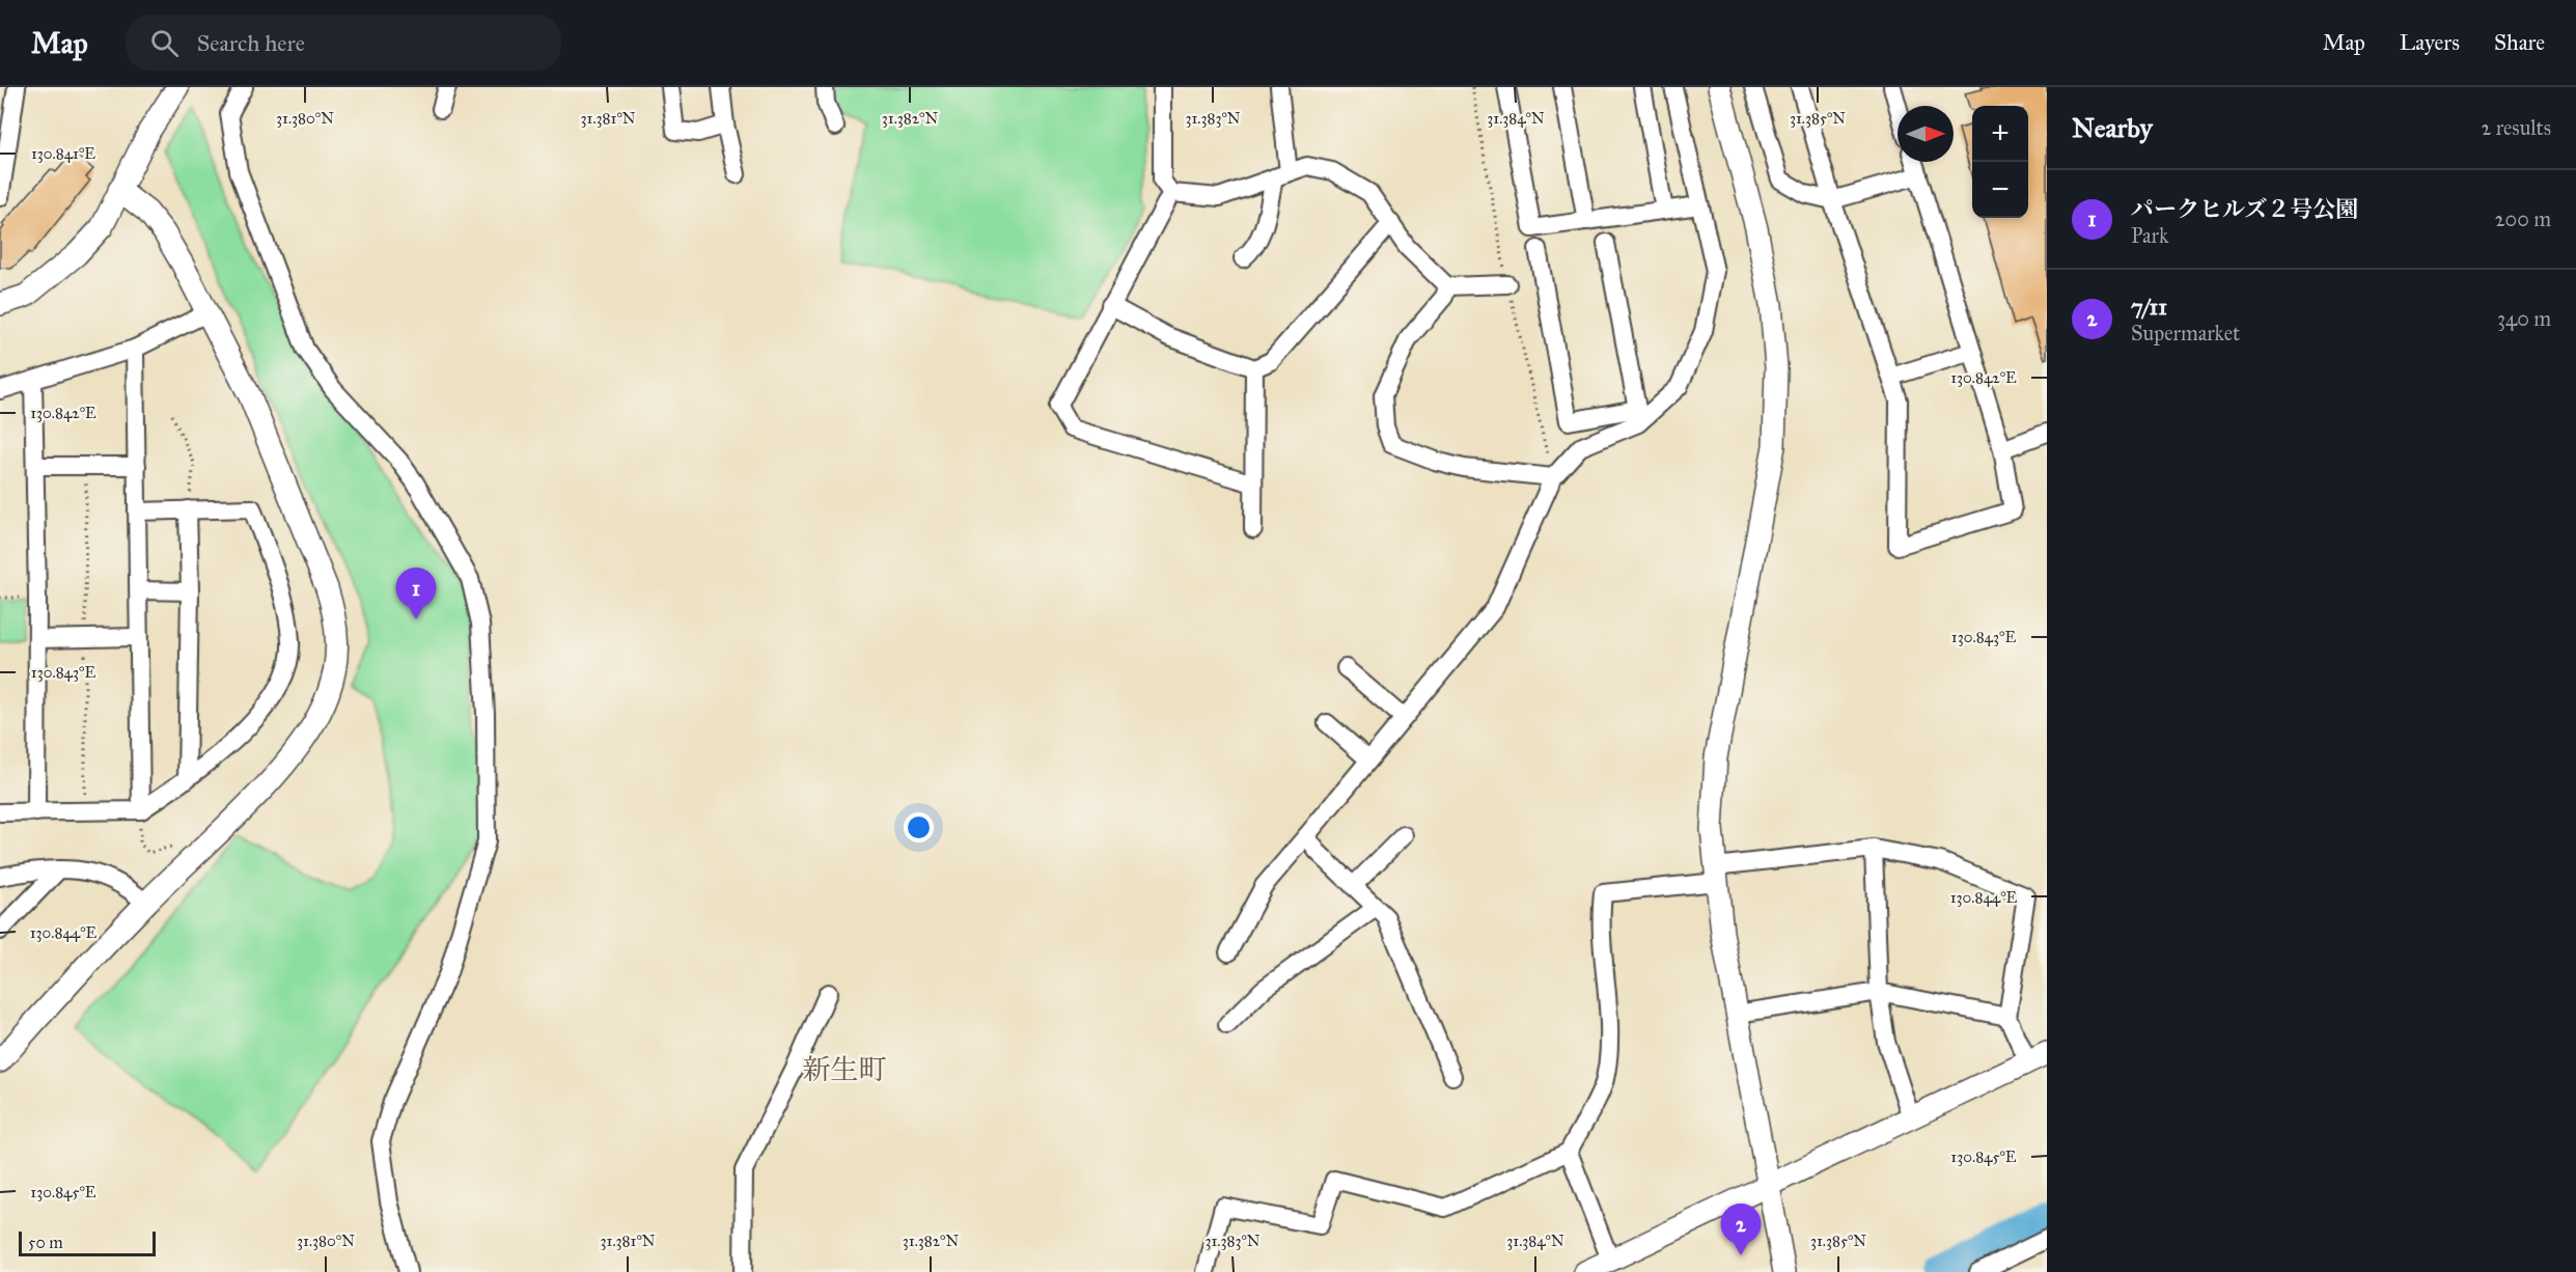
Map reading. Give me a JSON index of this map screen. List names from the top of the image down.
{
  "districts": ["新生町"],
  "scale_bar": "50 m",
  "north": "right",
  "page": {
    "header": "Map",
    "search": "Search here",
    "nav": ["Map", "Layers", "Share"],
    "heading": ["Nearby", "2 results"],
    "map_buttons": ["+", "−"],
    "list": [
      {
        "mark": "1",
        "name": "パークヒルズ２号公園",
        "note": "Park",
        "value": "200 m"
      },
      {
        "mark": "2",
        "name": "7/11",
        "note": "Supermarket",
        "value": "340 m"
      }
    ],
    "pins": ["1", "2"],
    "scale": "50 m"
  },
  "coordinates": [
    "31.380°N",
    "31.381°N",
    "31.382°N",
    "31.383°N",
    "31.384°N",
    "31.385°N",
    "130.841°E",
    "130.842°E",
    "130.843°E",
    "130.844°E",
    "130.845°E"
  ]
}
